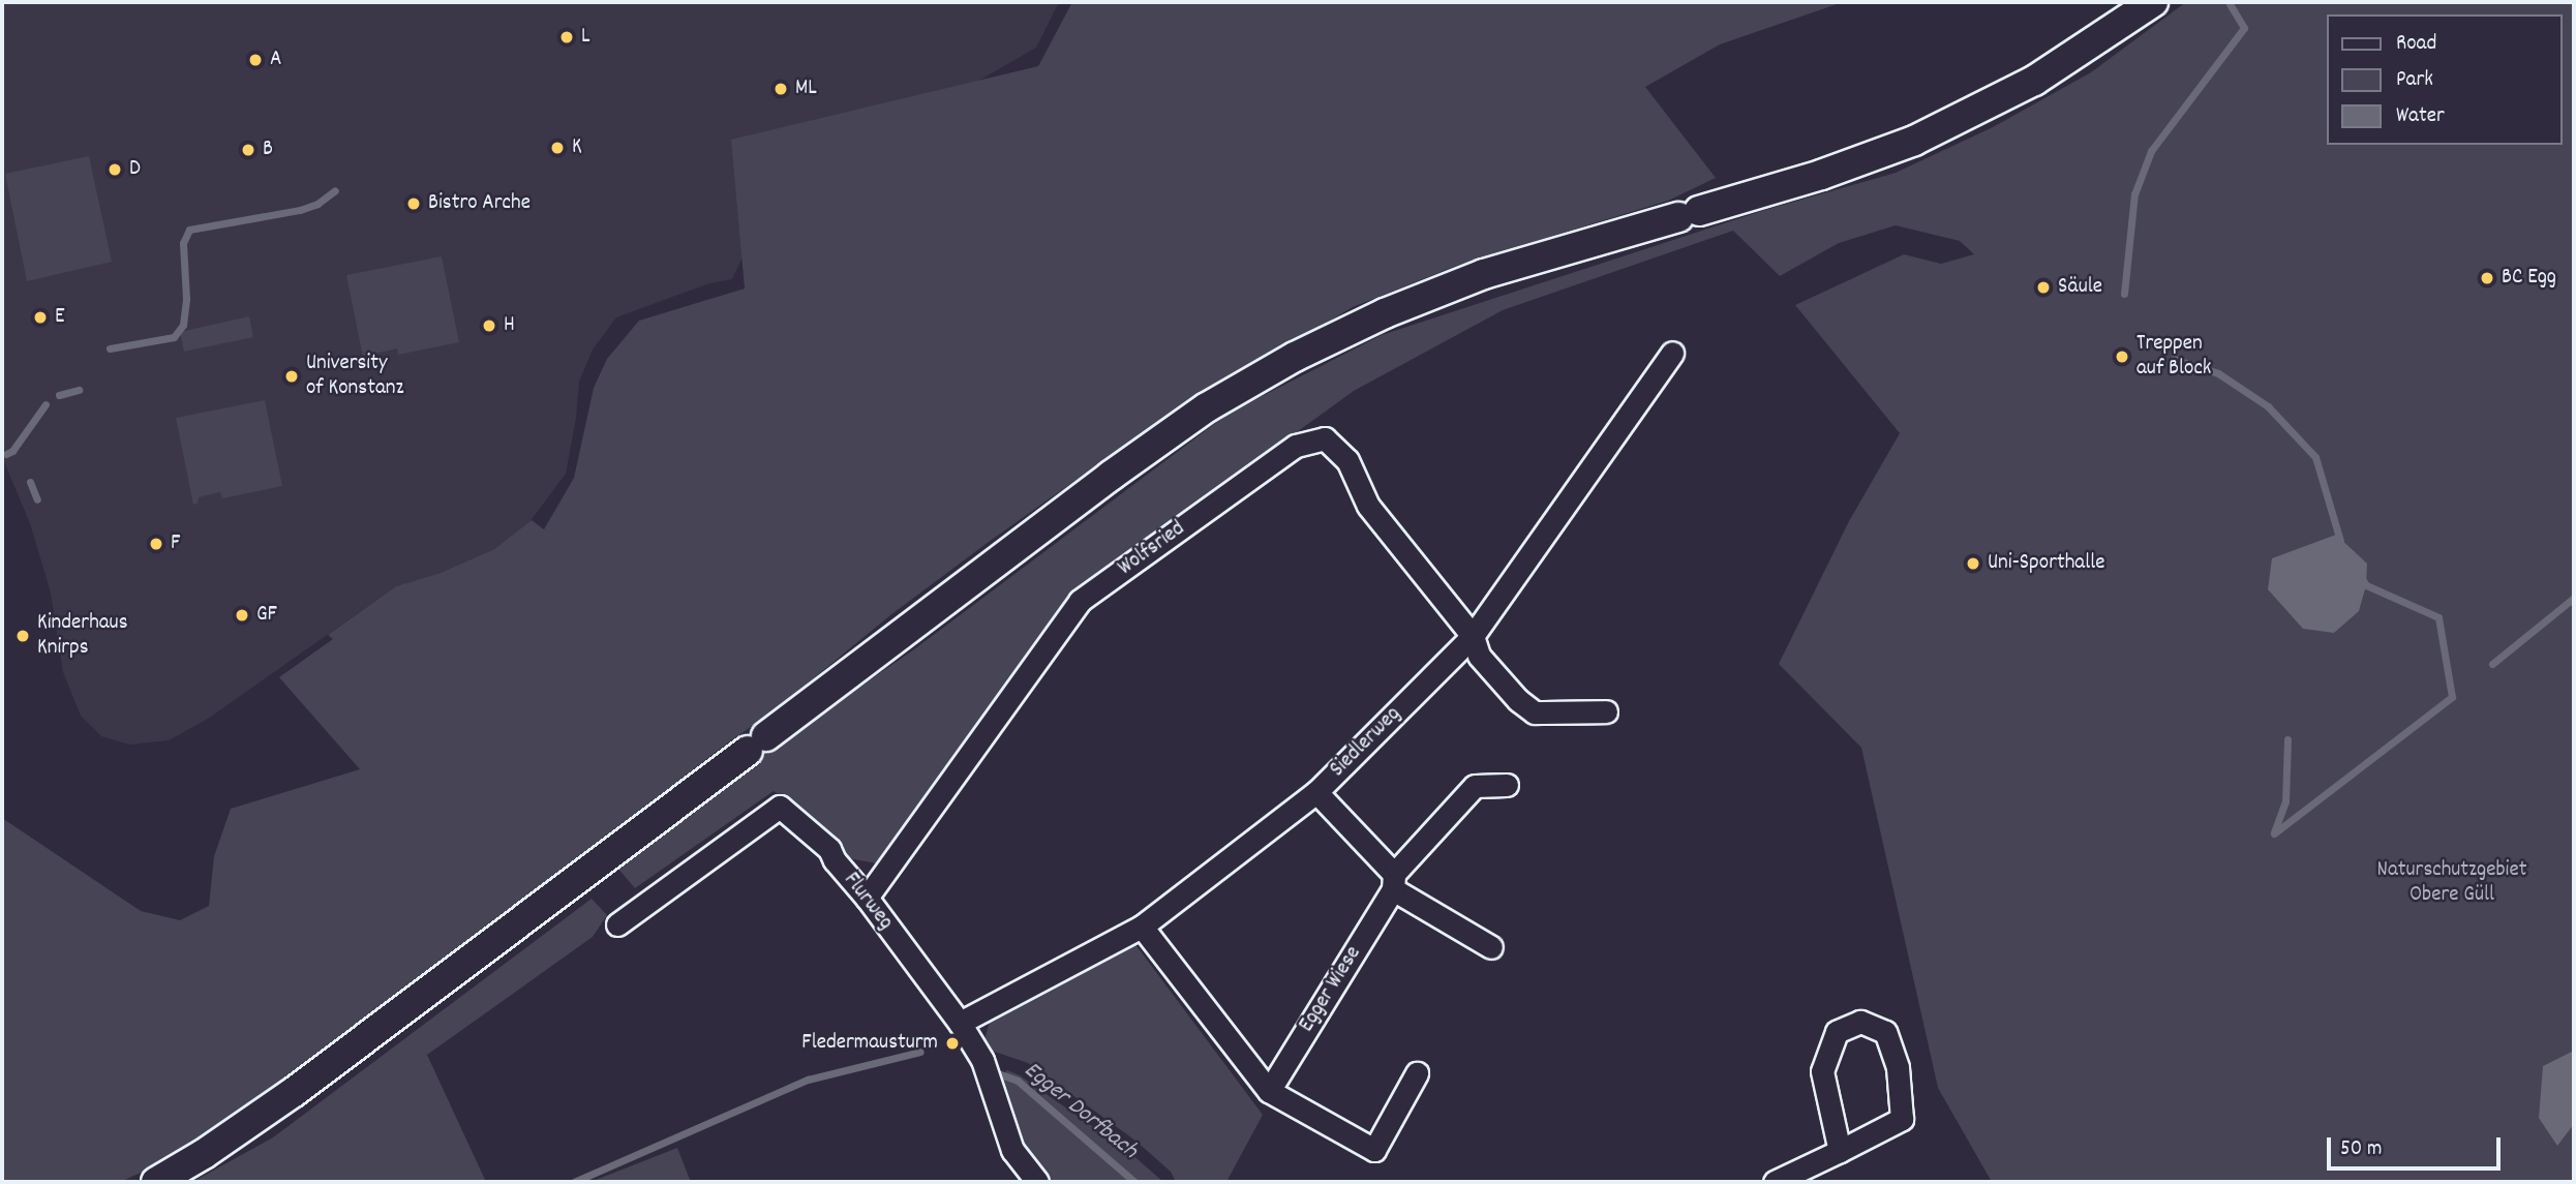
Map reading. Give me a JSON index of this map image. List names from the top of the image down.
{
  "streets": {
    "street": [
      "Wolfsried",
      "Siedlerweg",
      "Flurweg",
      "Egger Wiese"
    ]
  },
  "crossings": [
    ["Wolfsried", "Siedlerweg"],
    ["Wolfsried", "Flurweg"],
    ["Siedlerweg", "Flurweg"]
  ],
  "water": ["Egger Dorfbach"],
  "parks": ["Naturschutzgebiet Obere Güll"],
  "places": [
    "L",
    "A",
    "ML",
    "K",
    "B",
    "D",
    "Bistro Arche",
    "BC Egg",
    "Säule",
    "E",
    "H",
    "Treppen auf Block",
    "University of Konstanz",
    "F",
    "Uni-Sporthalle",
    "GF",
    "Kinderhaus Knirps",
    "Fledermausturm"
  ],
  "legend": ["Road", "Park", "Water"],
  "scale_bar": "50 m"
}
